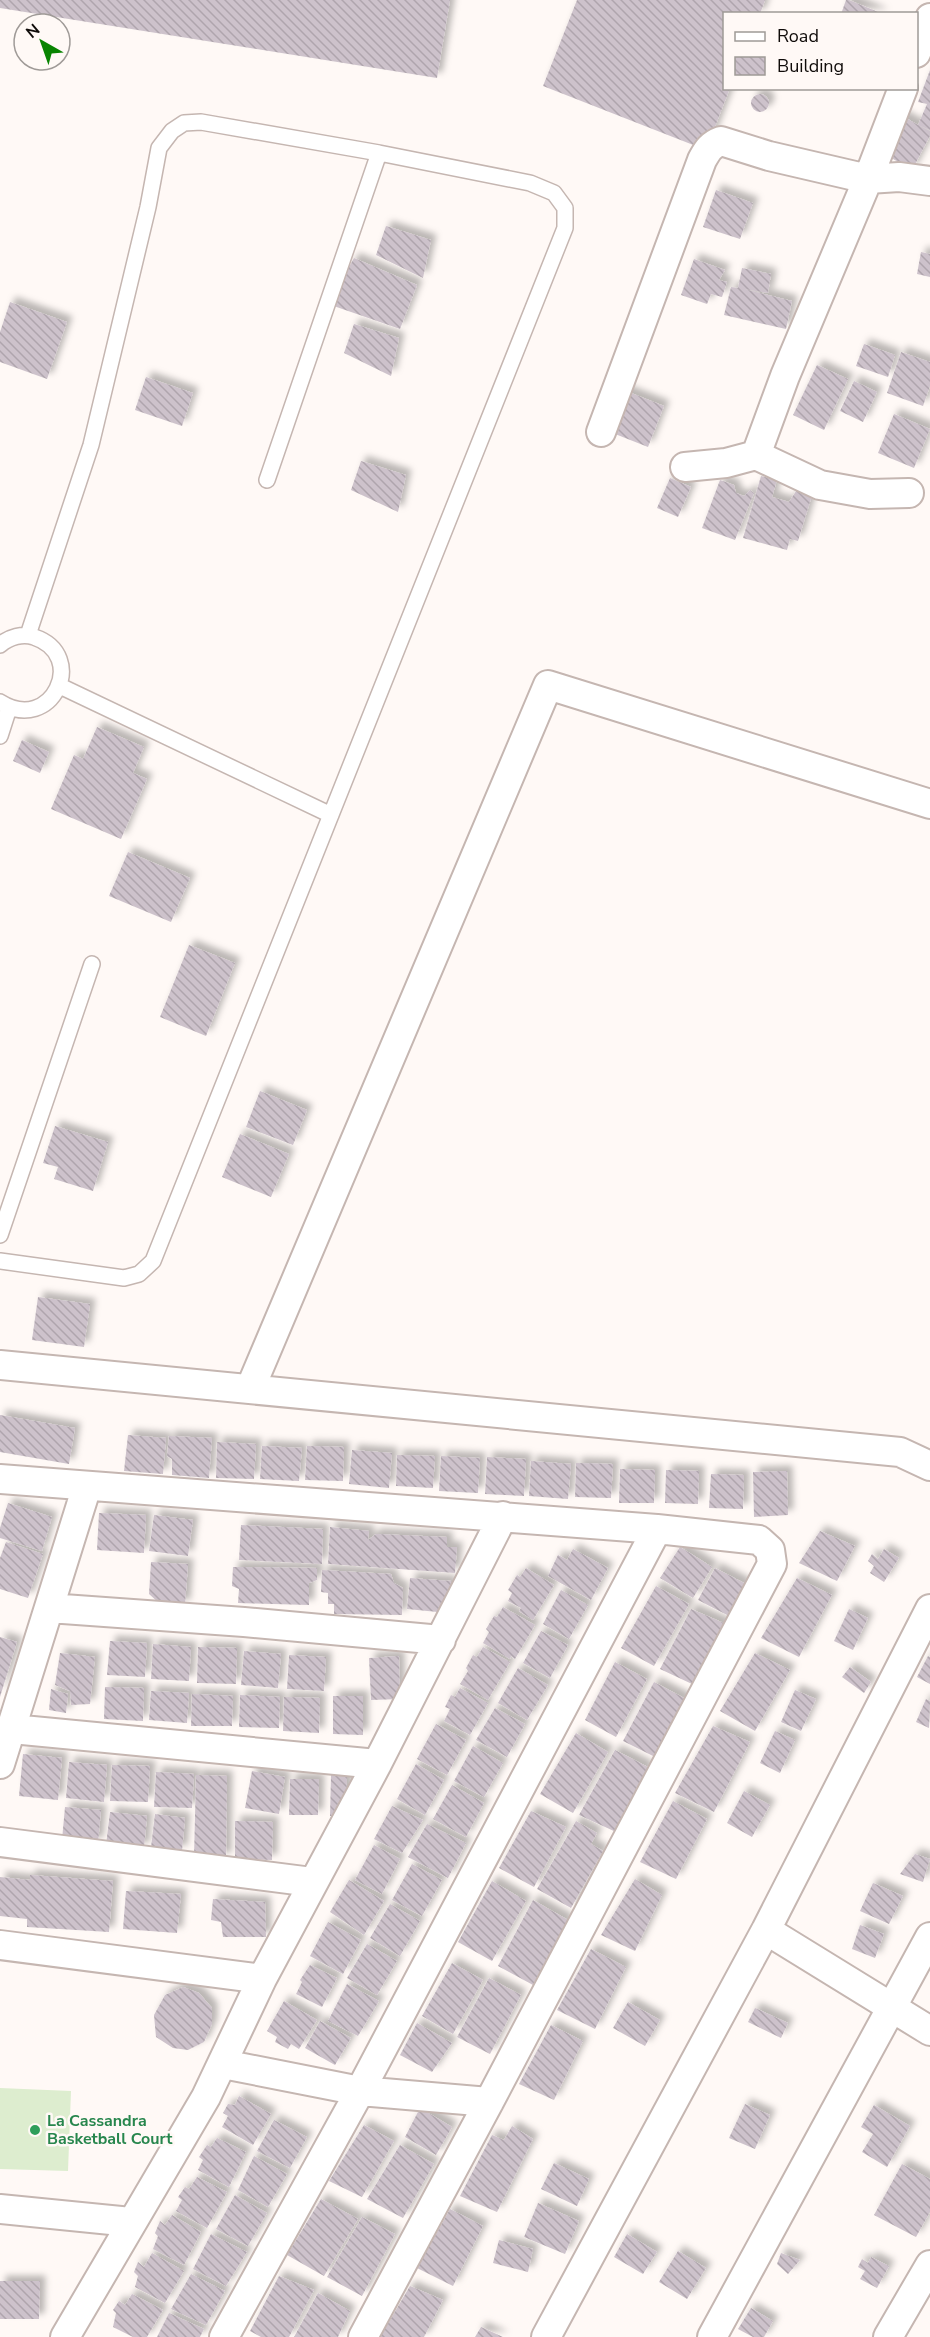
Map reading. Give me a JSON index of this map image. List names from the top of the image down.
{
  "places": ["La Cassandra Basketball Court"],
  "legend": ["Road", "Building"],
  "north": "top left"
}
